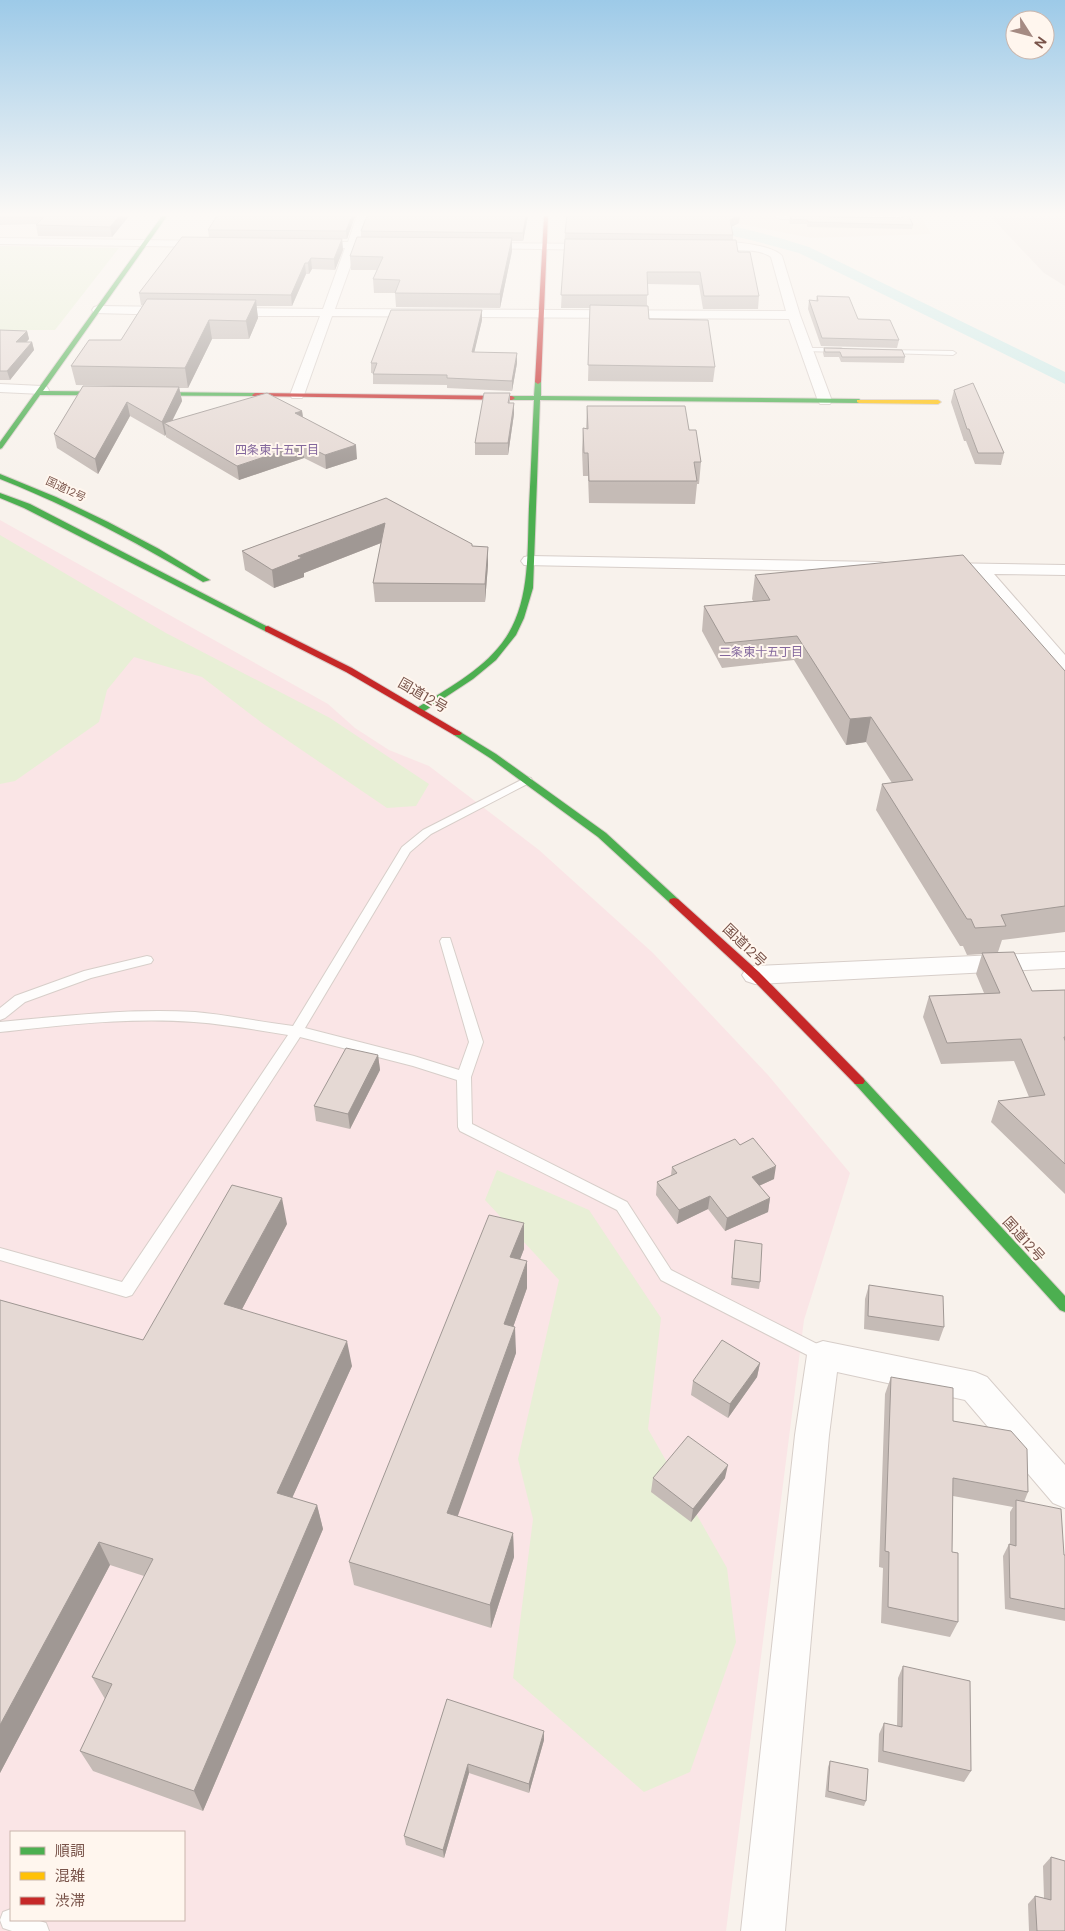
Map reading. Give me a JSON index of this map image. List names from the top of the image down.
{
  "streets": {
    "main road": ["国道12号"]
  },
  "districts": ["四条東十五丁目", "二条東十五丁目"],
  "legend": ["順調", "混雑", "渋滞"],
  "north": "bottom right"
}
